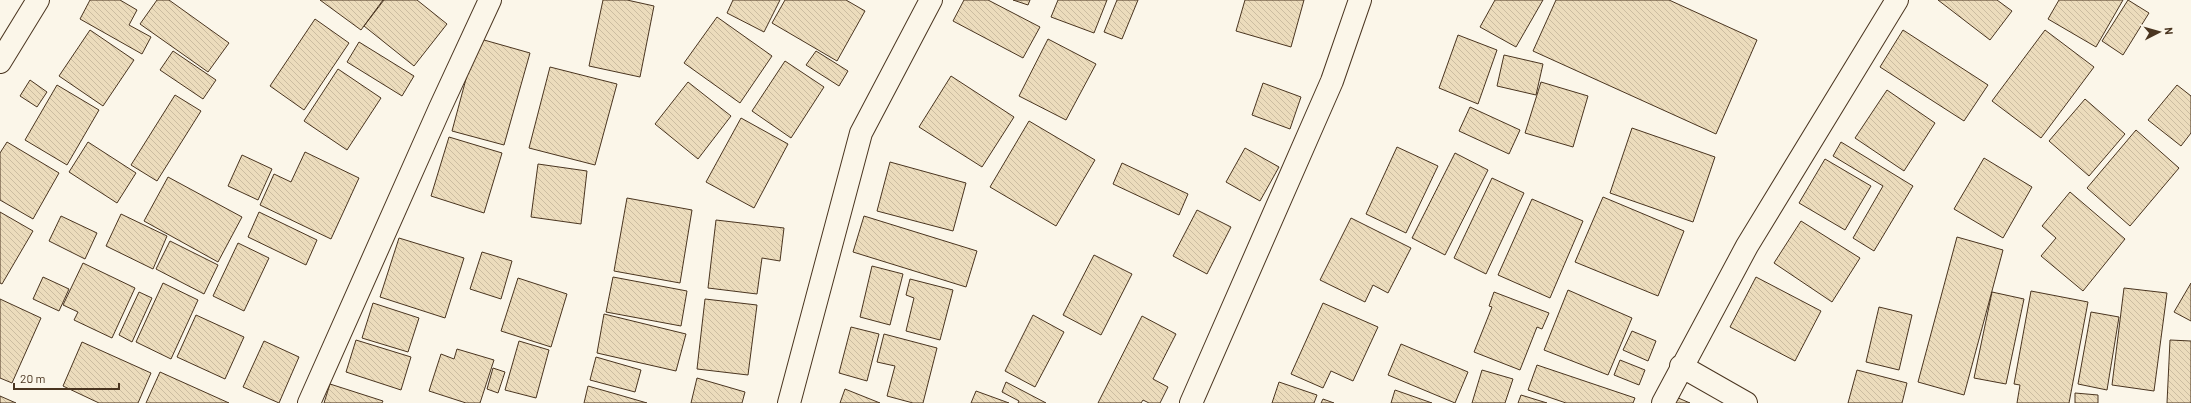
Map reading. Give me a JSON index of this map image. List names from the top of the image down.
{
  "scale_bar": "20 m",
  "north": "right"
}
